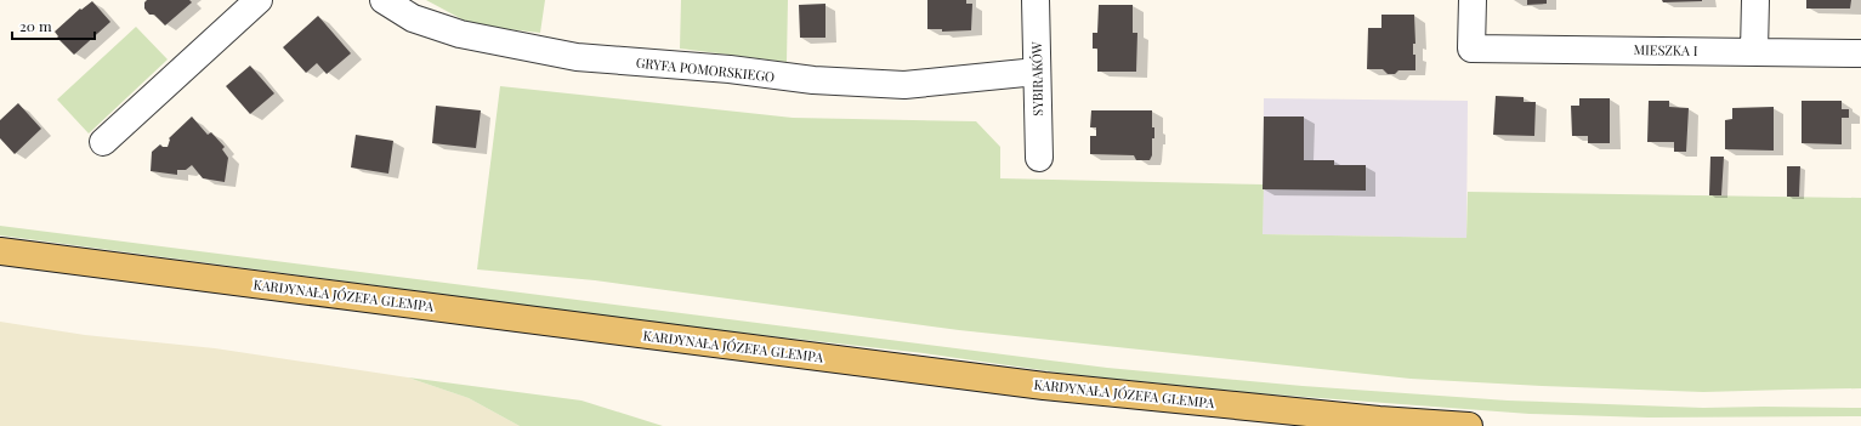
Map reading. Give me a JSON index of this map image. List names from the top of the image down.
{
  "streets": {
    "main road": ["KARDYNAŁA JÓZEFA GLEMPA"],
    "street": ["MIESZKA I", "GRYFA POMORSKIEGO", "SYBIRAKÓW"]
  },
  "crossings": [
    ["GRYFA POMORSKIEGO", "SYBIRAKÓW"]
  ],
  "scale_bar": "20 m"
}
